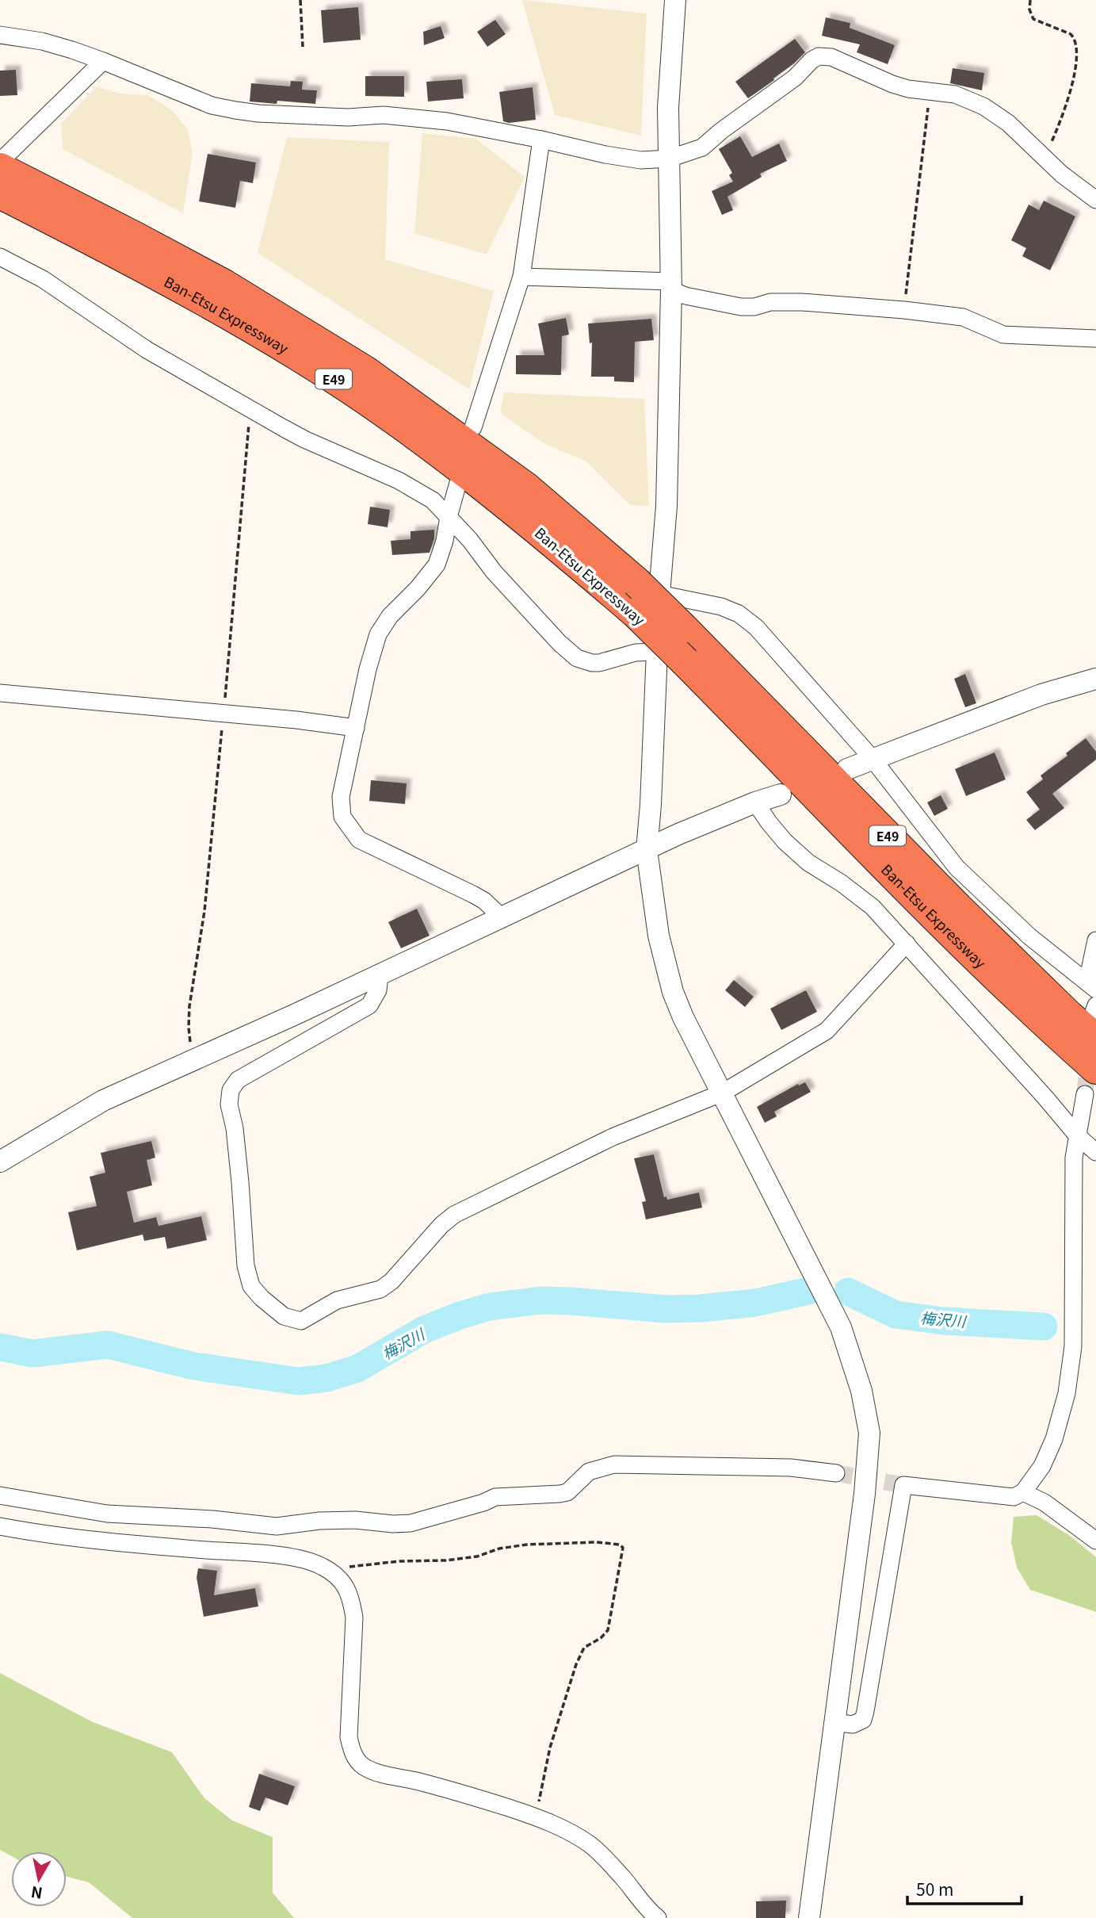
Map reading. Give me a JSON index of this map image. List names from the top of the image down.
{
  "streets": {
    "highway": ["Ban-Etsu Expressway", "E49"]
  },
  "water": ["梅沢川"],
  "scale_bar": "50 m",
  "north": "bottom"
}
